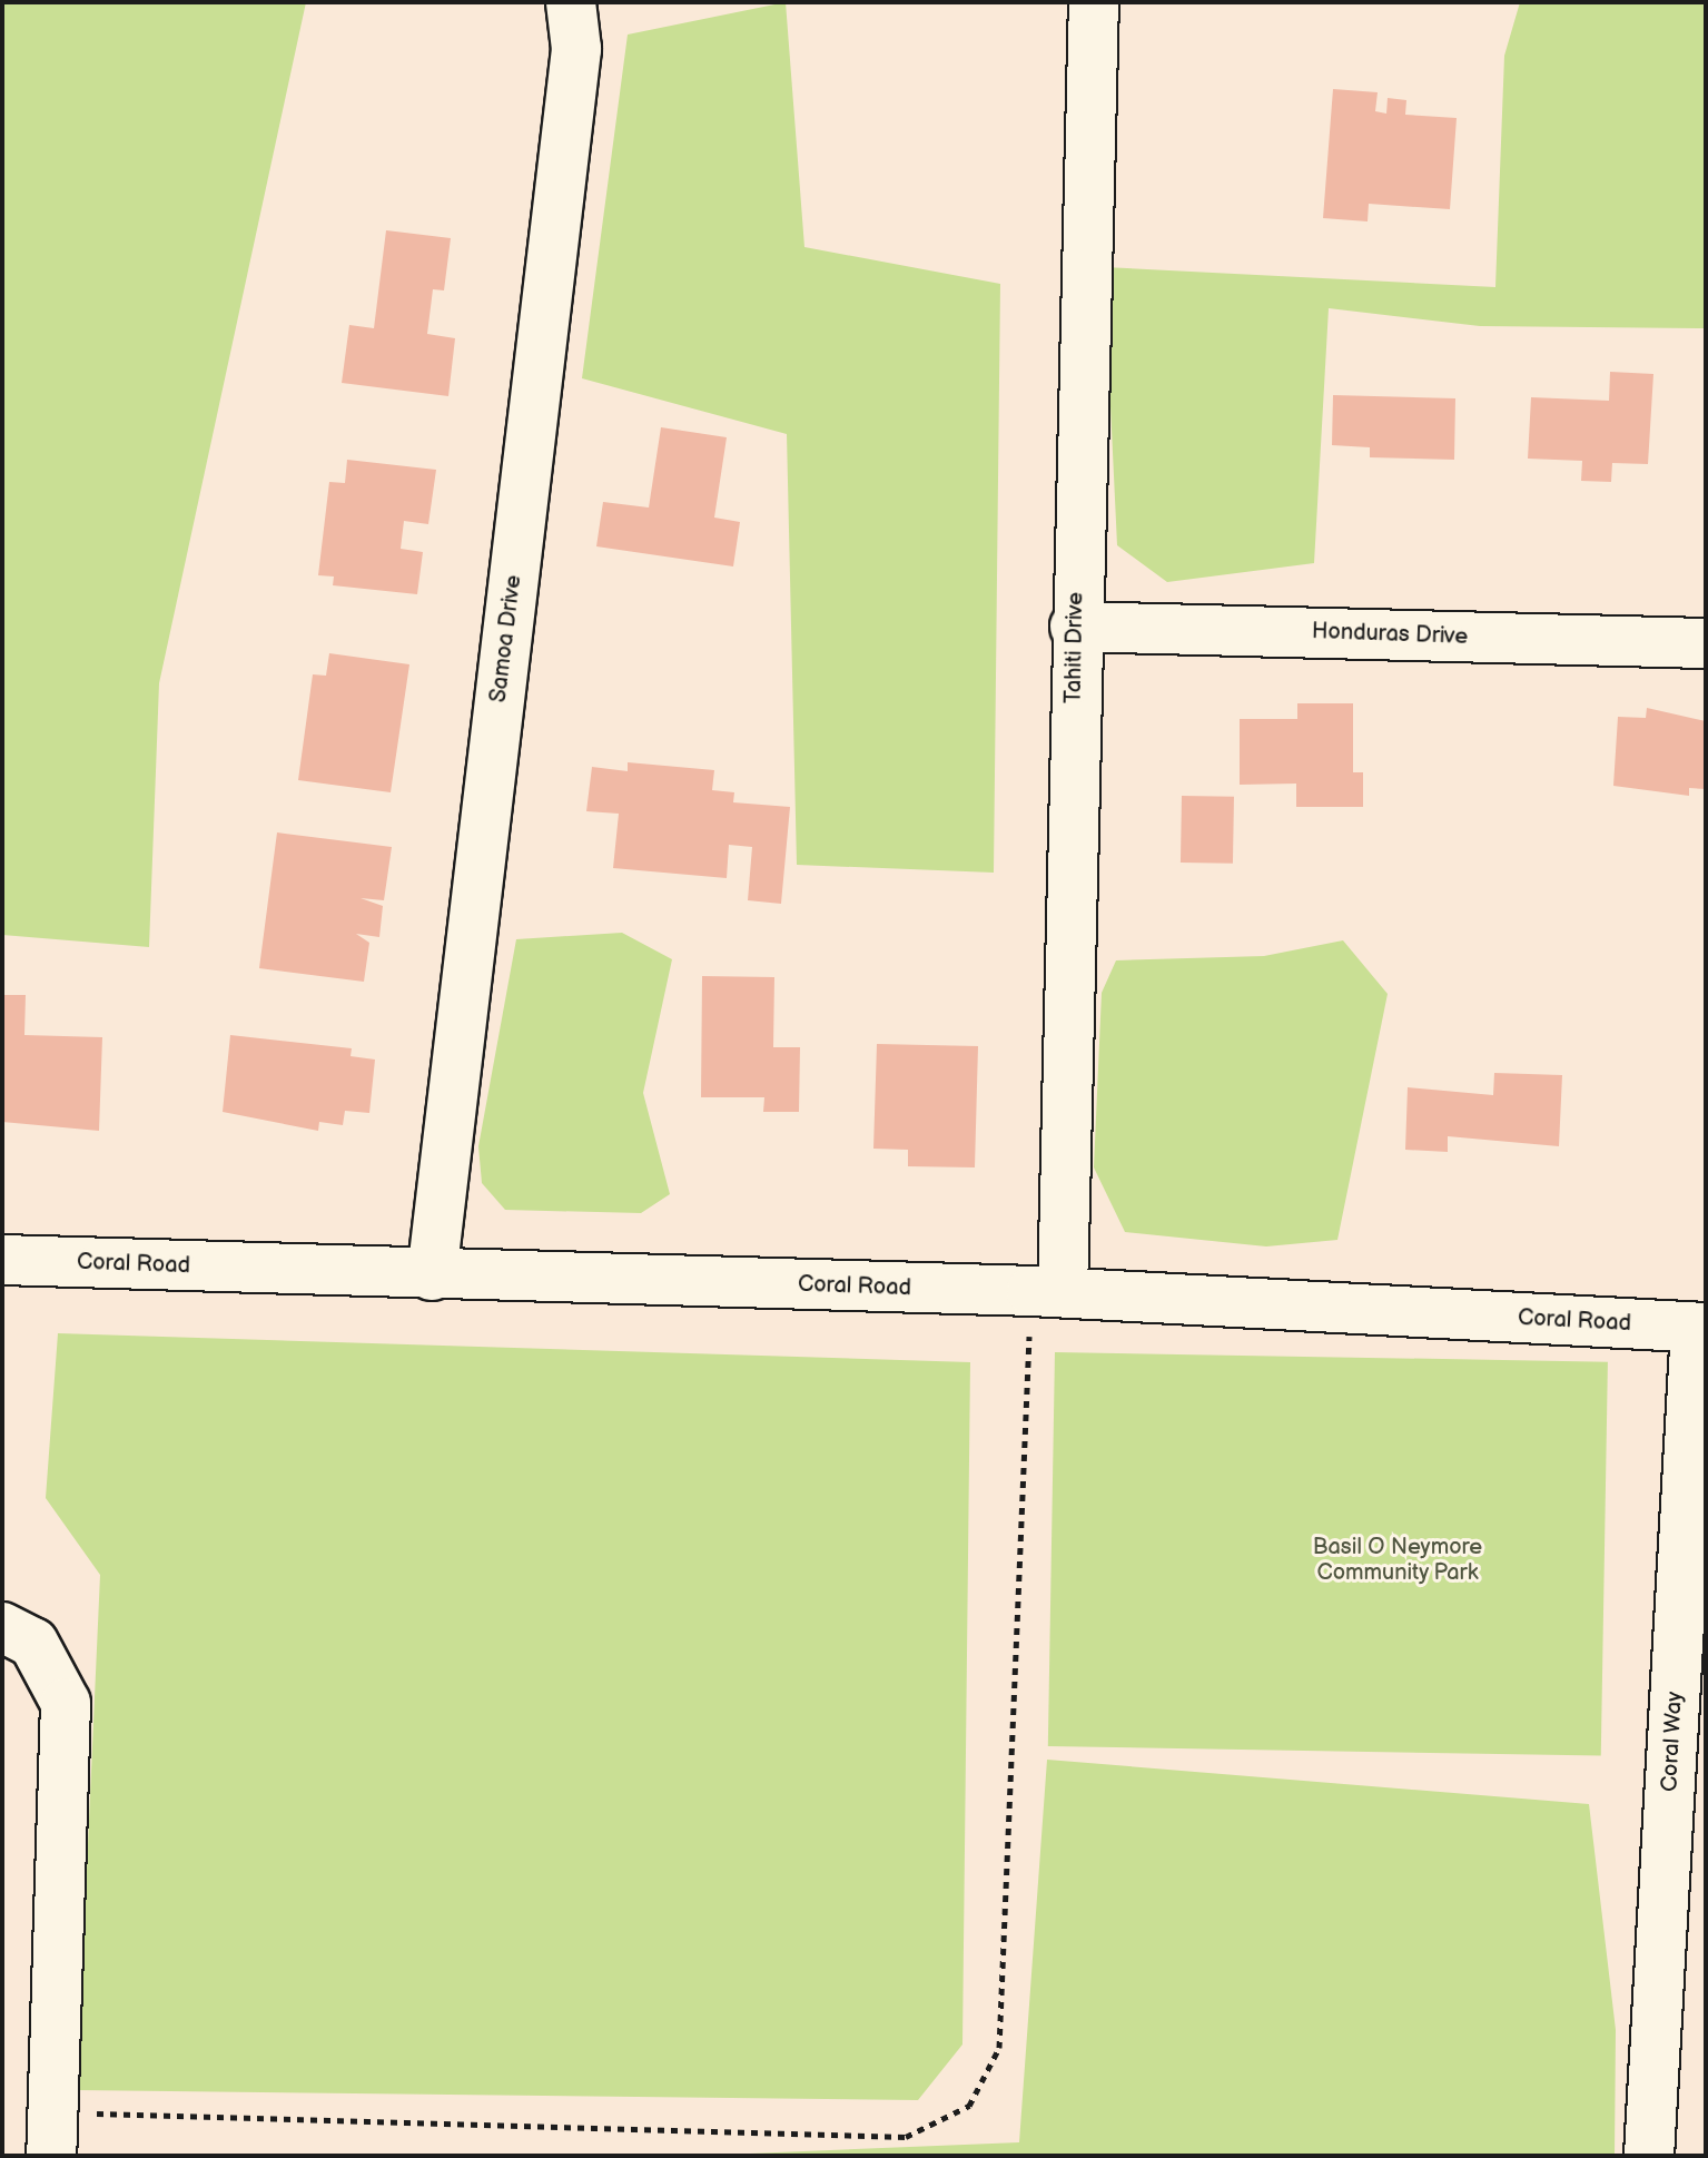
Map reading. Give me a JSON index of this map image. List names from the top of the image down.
{
  "streets": {
    "street": [
      "Honduras Drive",
      "Samoa Drive",
      "Tahiti Drive",
      "Coral Road",
      "Coral Way"
    ]
  },
  "crossings": [
    ["Honduras Drive", "Tahiti Drive"],
    ["Samoa Drive", "Coral Road"],
    ["Tahiti Drive", "Coral Road"],
    ["Coral Road", "Coral Way"]
  ],
  "parks": ["Basil O Neymore Community Park"]
}
